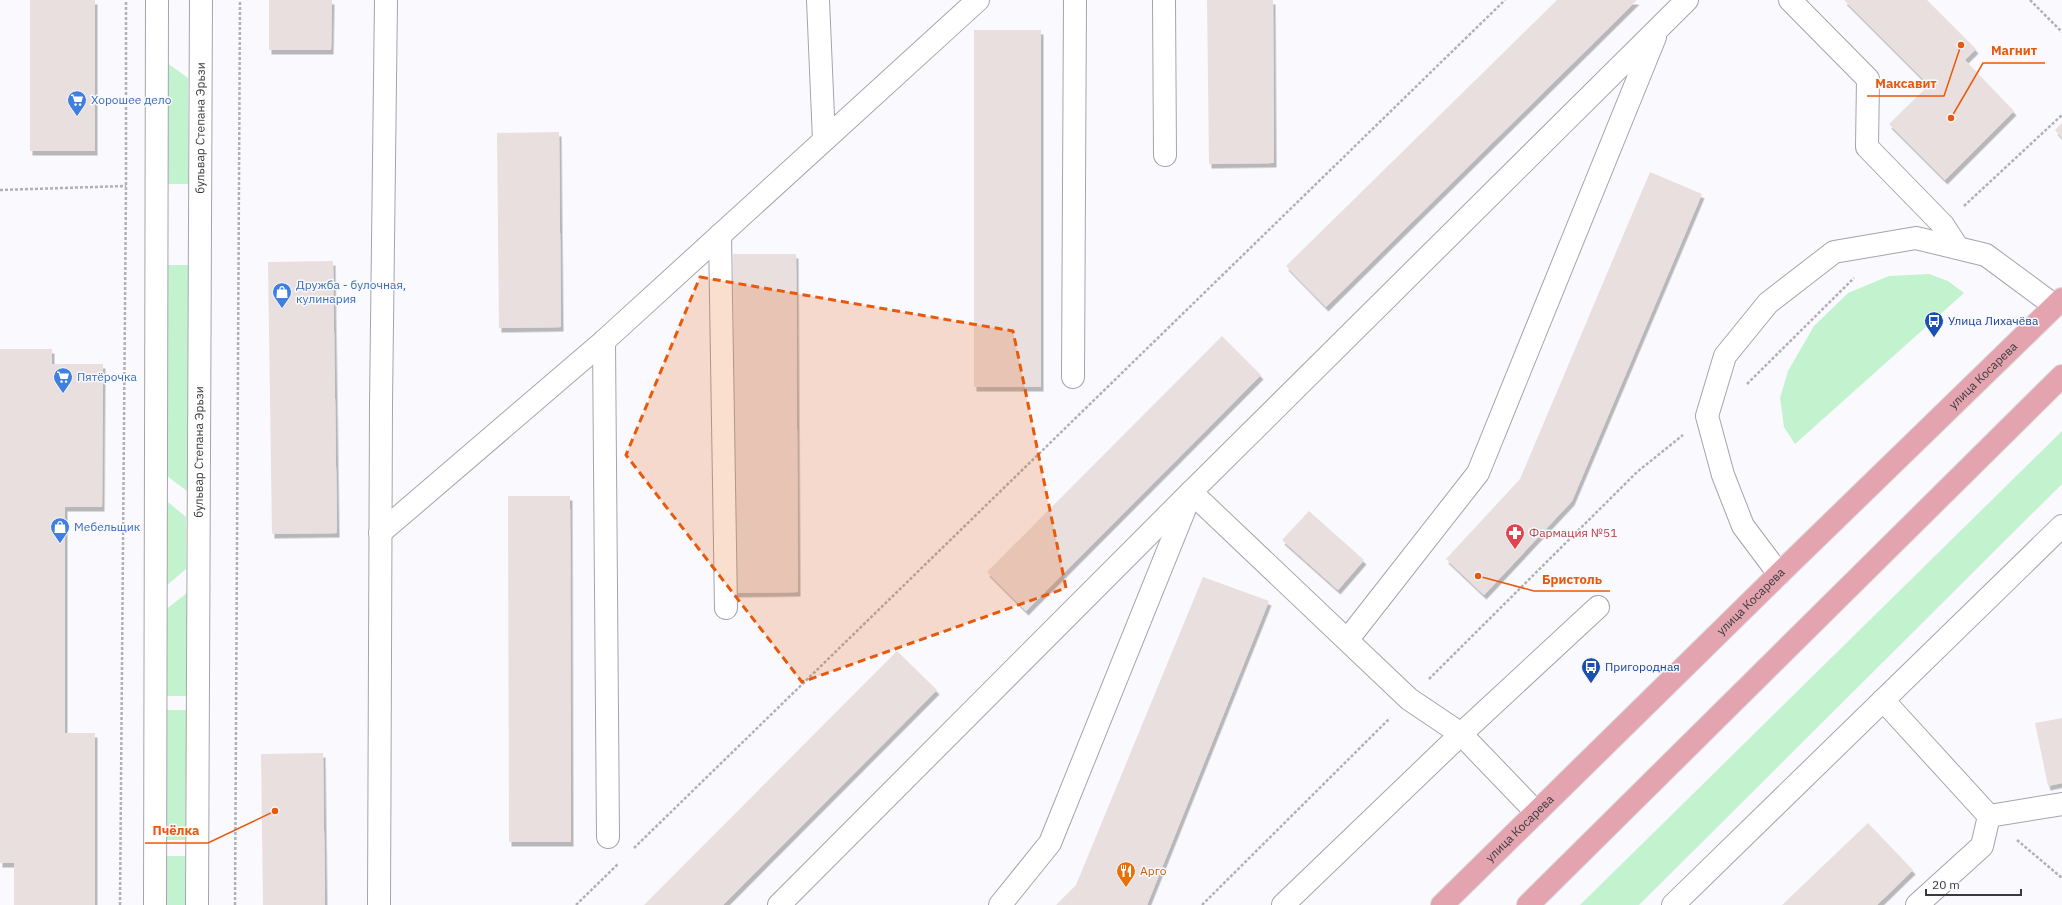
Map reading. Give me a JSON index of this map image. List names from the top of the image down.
{
  "streets": {
    "main road": ["улица Косарева"],
    "street": ["бульвар Степана Эрьзи"]
  },
  "places": {
    "other": [
      "Максавит",
      "Магнит",
      "Бристоль",
      "Пчёлка"
    ],
    "supermarket": ["Хорошее дело", "Пятёрочка"],
    "shop": ["Дружба - булочная, кулинария", "Мебельщик"],
    "bus stop": ["Улица Лихачёва", "Пригородная"],
    "pharmacy": ["Фармация №51"],
    "restaurant": ["Арго"]
  },
  "scale_bar": "20 m"
}
